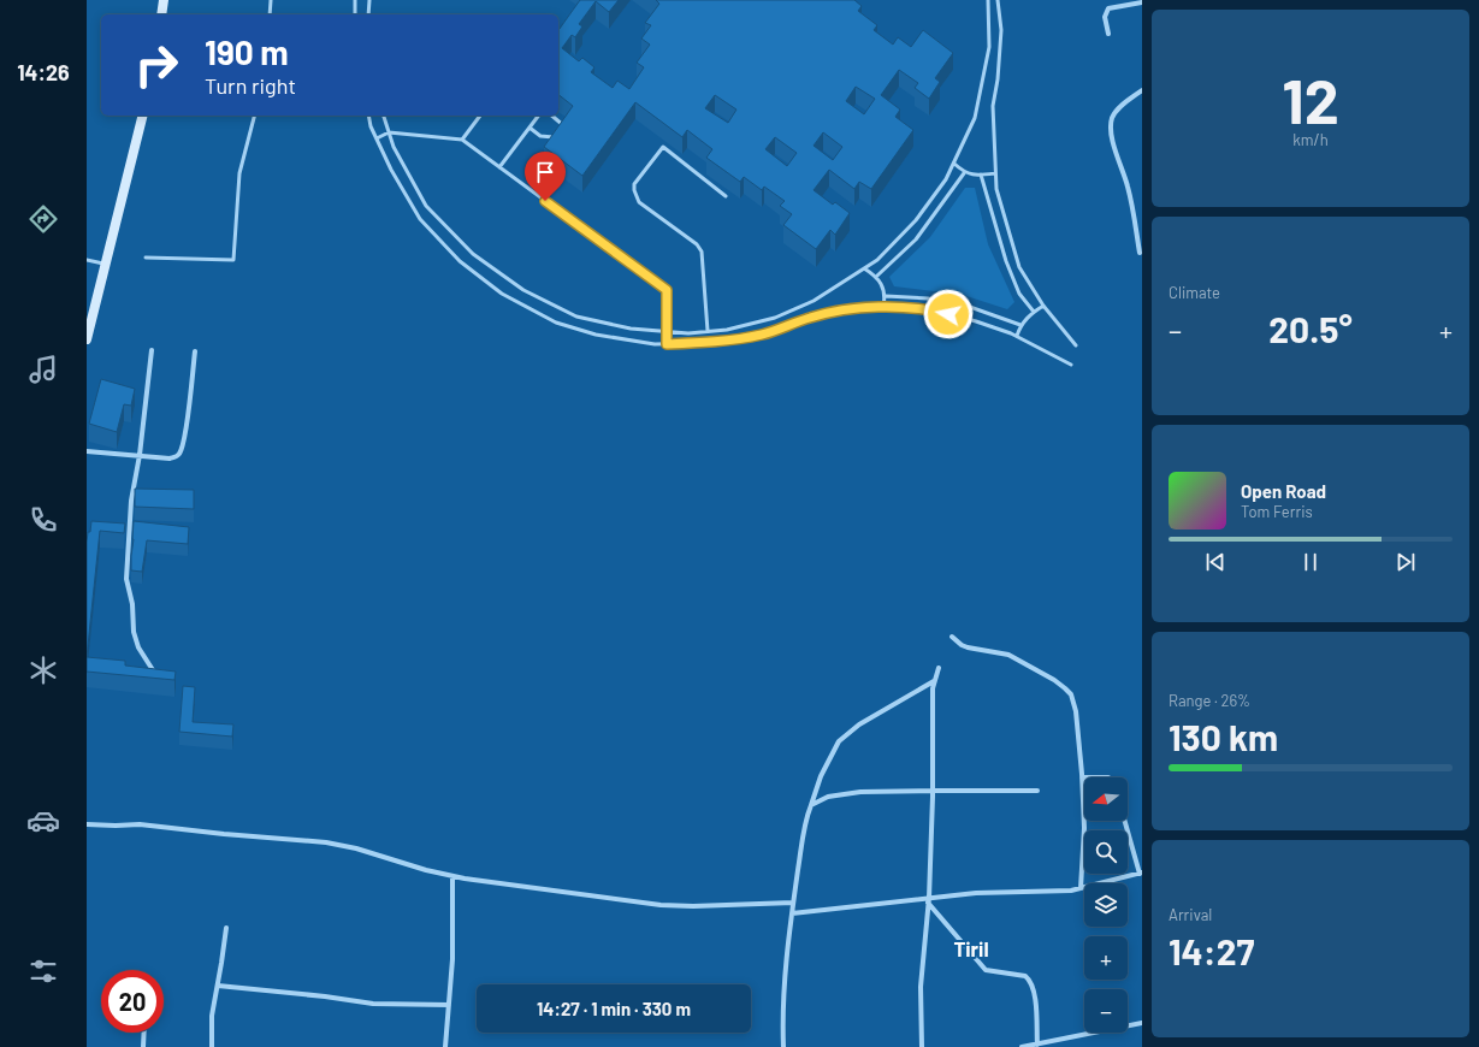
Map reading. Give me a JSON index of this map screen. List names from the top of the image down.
{
  "districts": ["Tiril"],
  "north": "left",
  "page": {
    "tabs": "14:26",
    "tile": [
      ["12", "km/h"],
      "Climate",
      ["Range · 26%", "130 km"],
      ["Arrival", "14:27"]
    ],
    "turn": ["190 m", "Turn right"],
    "heat": ["−", "20.5°", "+"],
    "song": ["Open Road", "Tom Ferris"],
    "map_buttons": ["+", "−"],
    "limit": "20",
    "trip": "14:27 · 1 min · 330 m"
  }
}
